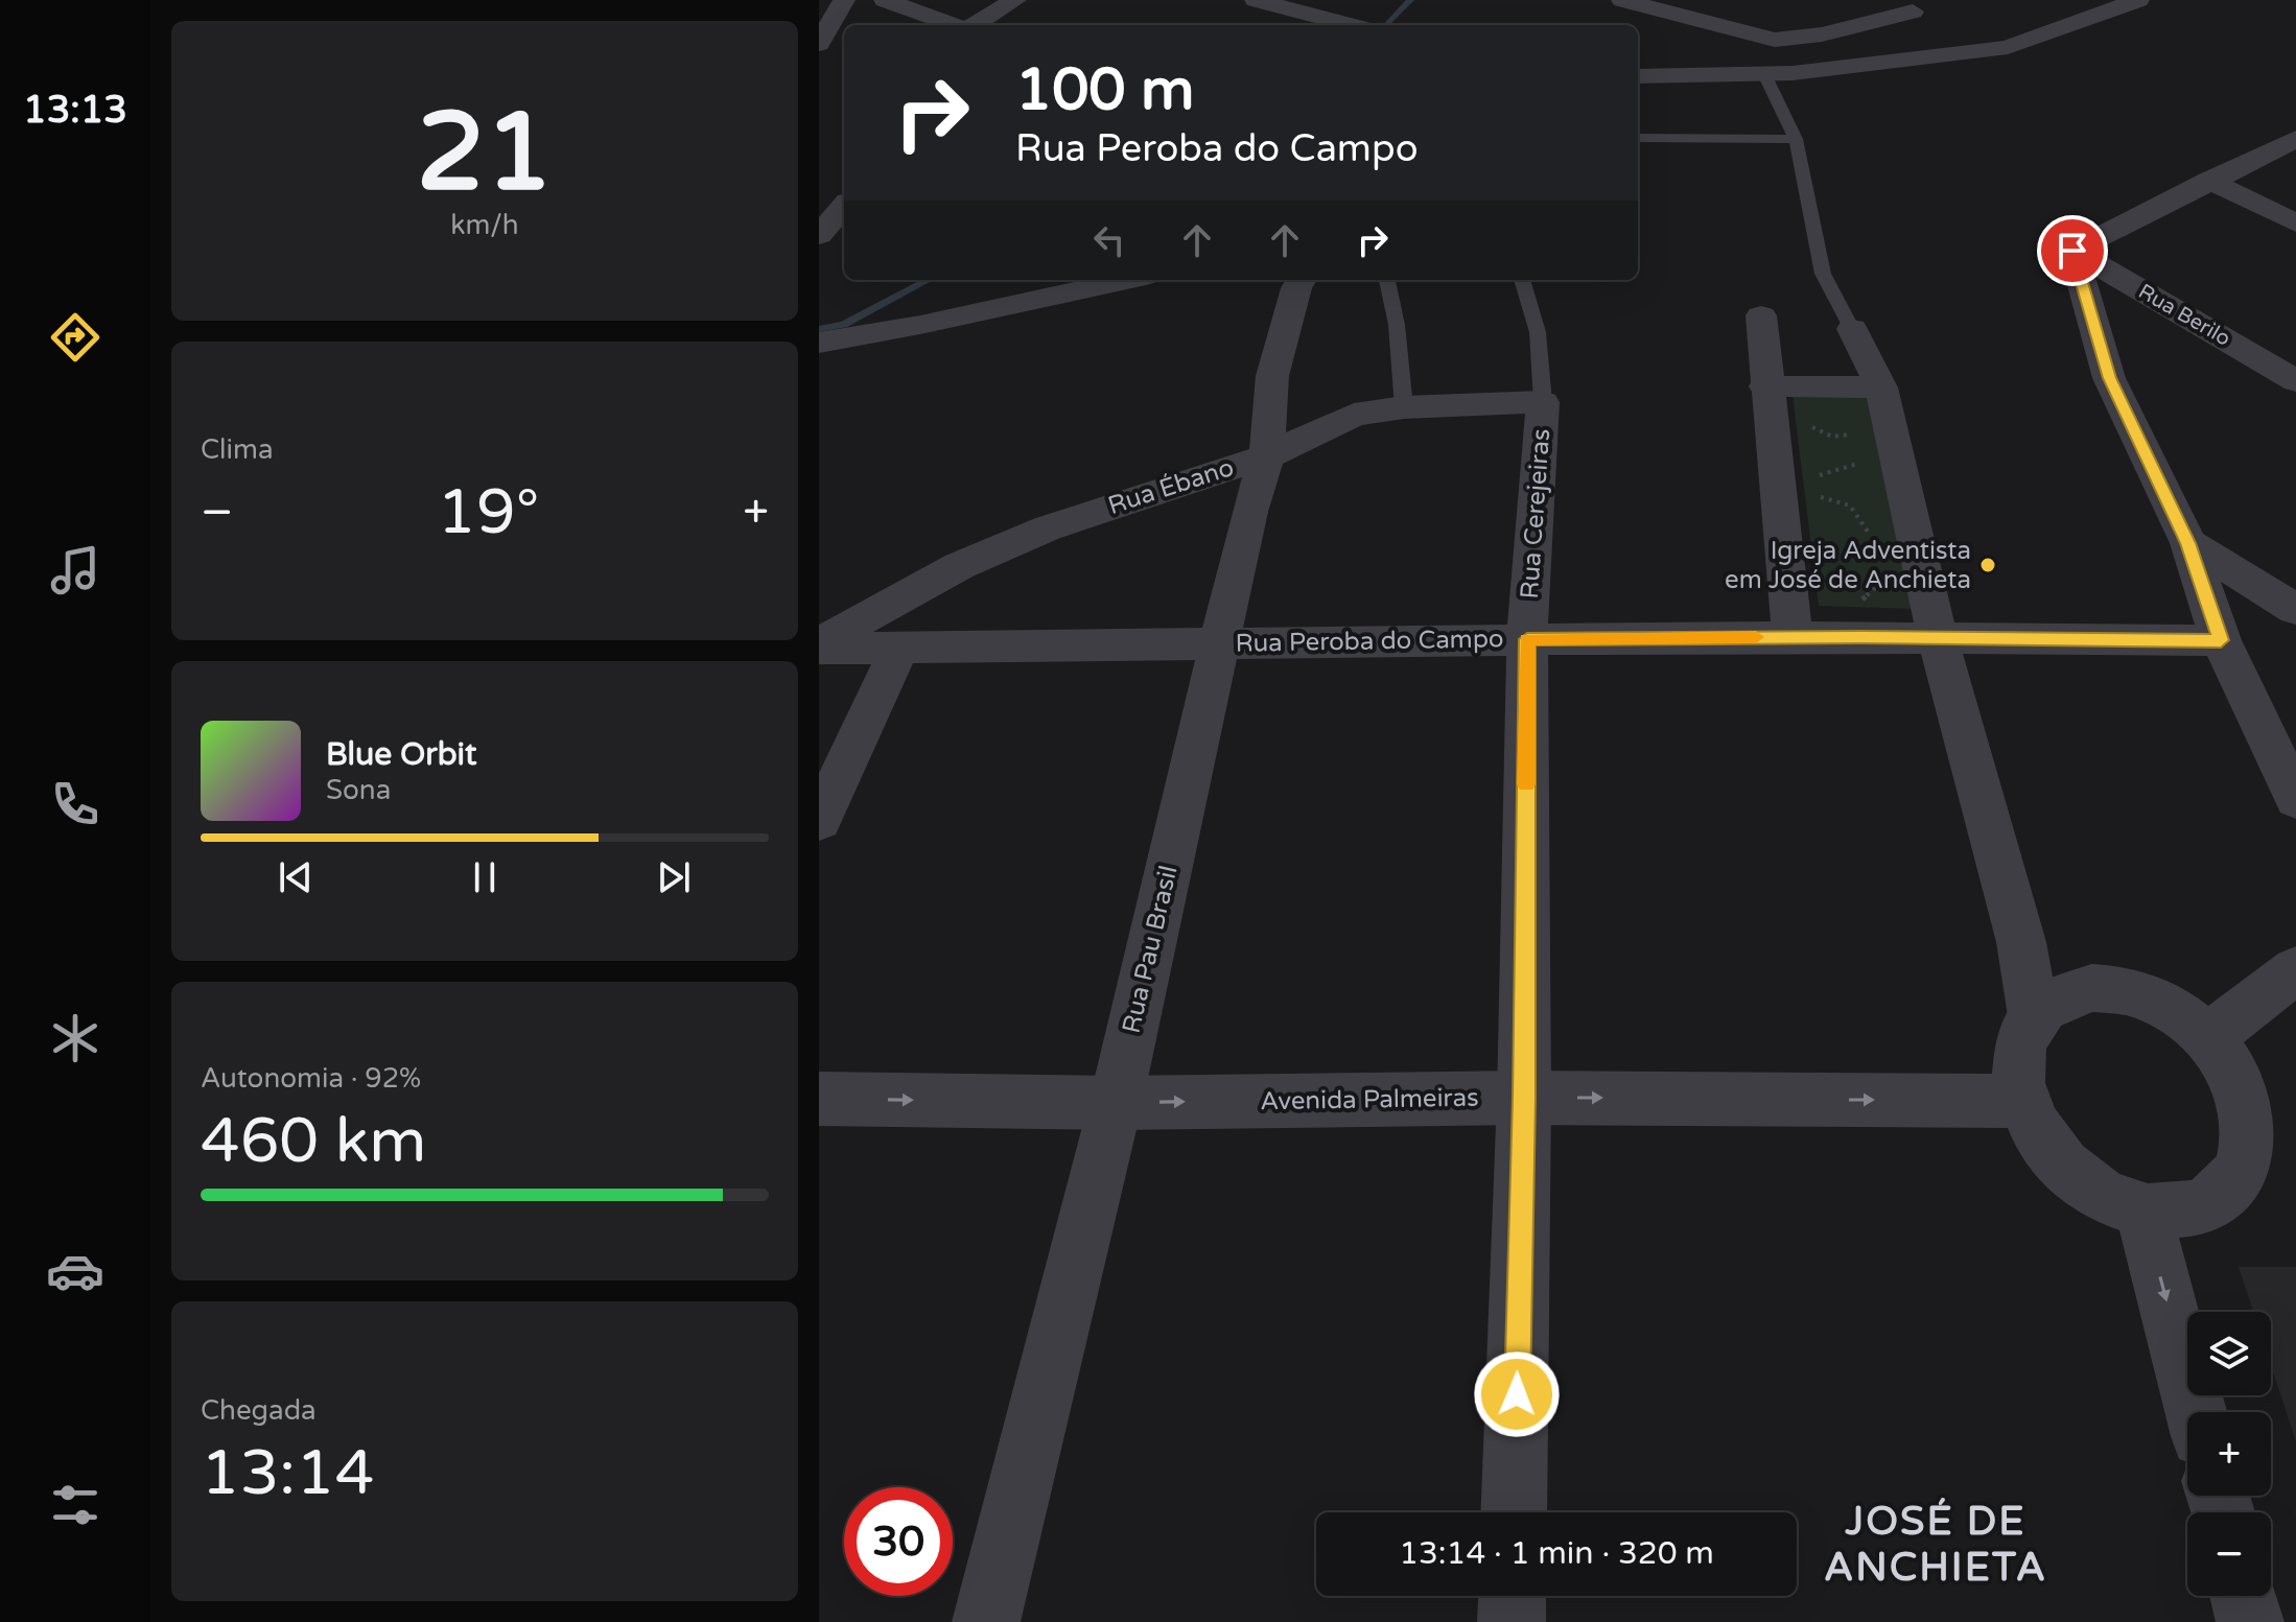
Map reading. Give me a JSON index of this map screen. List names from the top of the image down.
{
  "streets": {
    "street": [
      "Rua Berilo",
      "Rua Ébano",
      "Rua Cerejeiras",
      "Rua Peroba do Campo",
      "Rua Pau Brasil",
      "Avenida Palmeiras"
    ]
  },
  "crossings": [
    ["Rua Ébano", "Rua Cerejeiras"],
    ["Rua Ébano", "Rua Peroba do Campo"],
    ["Rua Ébano", "Rua Pau Brasil"],
    ["Rua Cerejeiras", "Rua Peroba do Campo"],
    ["Rua Cerejeiras", "Avenida Palmeiras"],
    ["Rua Peroba do Campo", "Rua Pau Brasil"],
    ["Rua Pau Brasil", "Avenida Palmeiras"]
  ],
  "one_way": ["Avenida Palmeiras"],
  "districts": ["JOSÉ DE ANCHIETA"],
  "places": ["Igreja Adventista em José de Anchieta"],
  "page": {
    "tabs": "13:13",
    "tile": [
      ["21", "km/h"],
      "Clima",
      ["Autonomia · 92%", "460 km"],
      ["Chegada", "13:14"]
    ],
    "turn": ["100 m", "Rua Peroba do Campo"],
    "heat": ["−", "19°", "+"],
    "song": ["Blue Orbit", "Sona"],
    "map_buttons": ["+", "−"],
    "limit": "30",
    "trip": "13:14 · 1 min · 320 m"
  }
}
